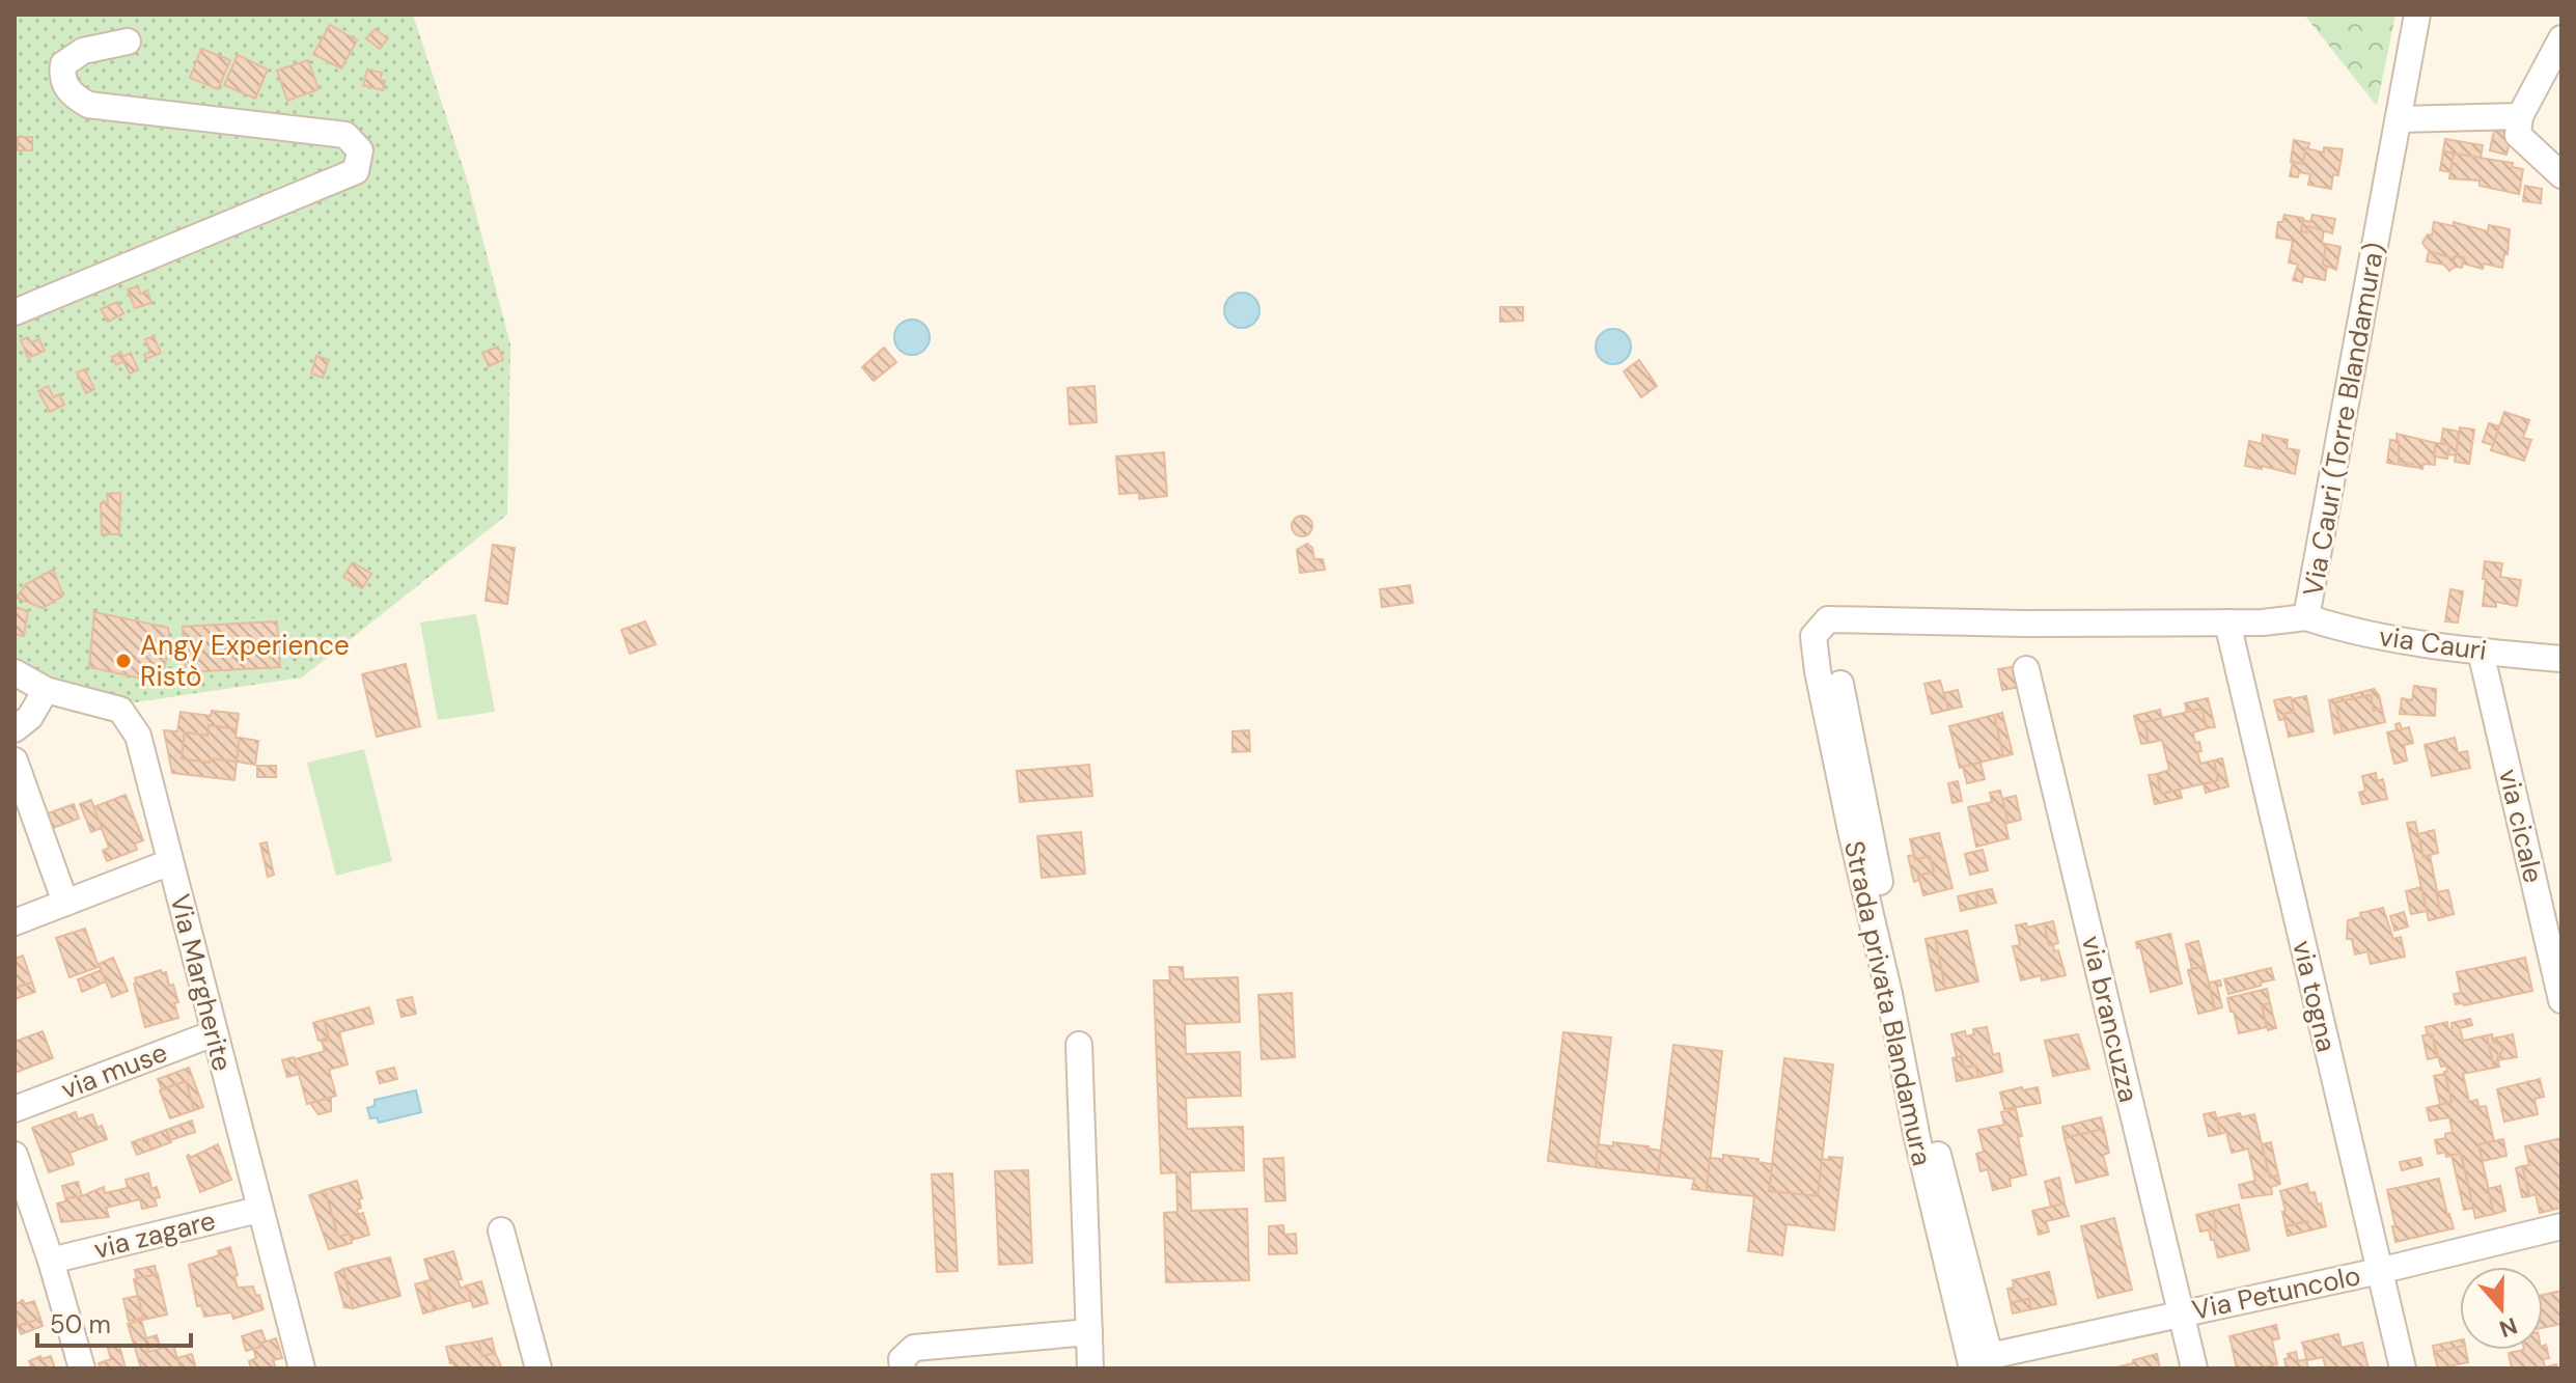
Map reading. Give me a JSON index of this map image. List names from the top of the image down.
{
  "streets": {
    "street": [
      "Via Cauri (Torre Blandamura)",
      "via Cauri",
      "via cicale",
      "Via Margherite",
      "via togna",
      "Strada privata Blandamura",
      "via brancuzza",
      "via muse",
      "via zagare",
      "Via Petuncolo"
    ]
  },
  "crossings": [
    ["Via Cauri (Torre Blandamura)", "via Cauri"],
    ["Via Cauri (Torre Blandamura)", "via togna"],
    ["Via Cauri (Torre Blandamura)", "Strada privata Blandamura"],
    ["via Cauri", "via cicale"],
    ["Via Margherite", "via muse"],
    ["Via Margherite", "via zagare"],
    ["via togna", "Via Petuncolo"],
    ["Strada privata Blandamura", "Via Petuncolo"],
    ["via brancuzza", "Via Petuncolo"]
  ],
  "places": ["Angy Experience Ristò"],
  "scale_bar": "50 m",
  "north": "bottom"
}
